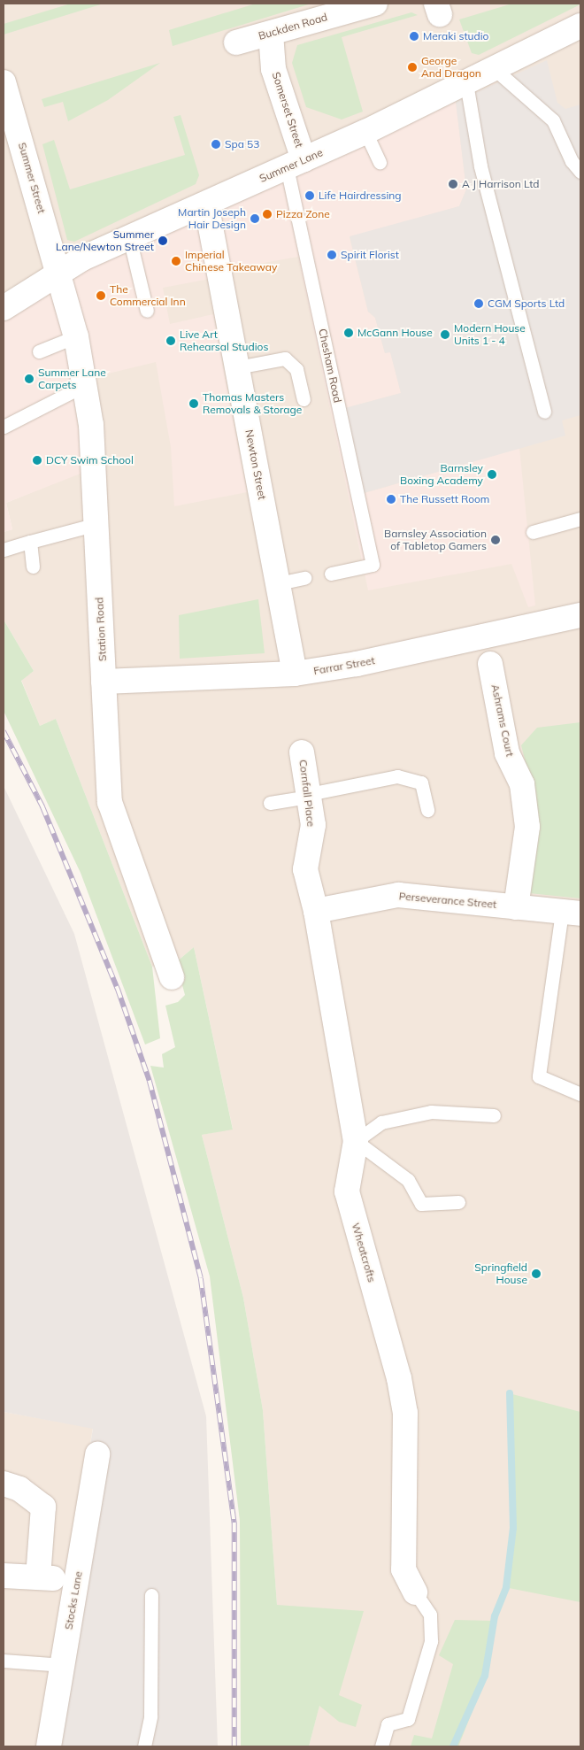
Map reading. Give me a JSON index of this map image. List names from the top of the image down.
{
  "streets": {
    "street": [
      "Buckden Road",
      "Somerset Street",
      "Summer Lane",
      "Summer Street",
      "Newton Street",
      "Station Road",
      "Farrar Street",
      "Ashrams Court",
      "Cornfall Place",
      "Perseverance Street",
      "Wheatcrofts",
      "Stocks Lane"
    ],
    "lane": ["Chesham Road"]
  },
  "crossings": [
    ["Buckden Road", "Somerset Street"],
    ["Somerset Street", "Summer Lane"],
    ["Somerset Street", "Chesham Road"],
    ["Summer Lane", "Summer Street"],
    ["Summer Lane", "Chesham Road"],
    ["Summer Lane", "Newton Street"],
    ["Summer Lane", "Station Road"],
    ["Summer Street", "Station Road"],
    ["Newton Street", "Farrar Street"],
    ["Station Road", "Farrar Street"],
    ["Ashrams Court", "Perseverance Street"],
    ["Cornfall Place", "Perseverance Street"],
    ["Cornfall Place", "Wheatcrofts"],
    ["Perseverance Street", "Wheatcrofts"]
  ],
  "places": [
    "Meraki studio",
    "George And Dragon",
    "Spa 53",
    "A J Harrison Ltd",
    "Life Hairdressing",
    "Pizza Zone",
    "Martin Joseph Hair Design",
    "Summer Lane/Newton Street",
    "Spirit Florist",
    "Imperial Chinese Takeaway",
    "The Commercial Inn",
    "CGM Sports Ltd",
    "McGann House",
    "Modern House Units 1 - 4",
    "Live Art Rehearsal Studios",
    "Summer Lane Carpets",
    "Thomas Masters Removals & Storage",
    "DCY Swim School",
    "Barnsley Boxing Academy",
    "The Russett Room",
    "Barnsley Association of Tabletop Gamers",
    "Springfield House"
  ]
}
